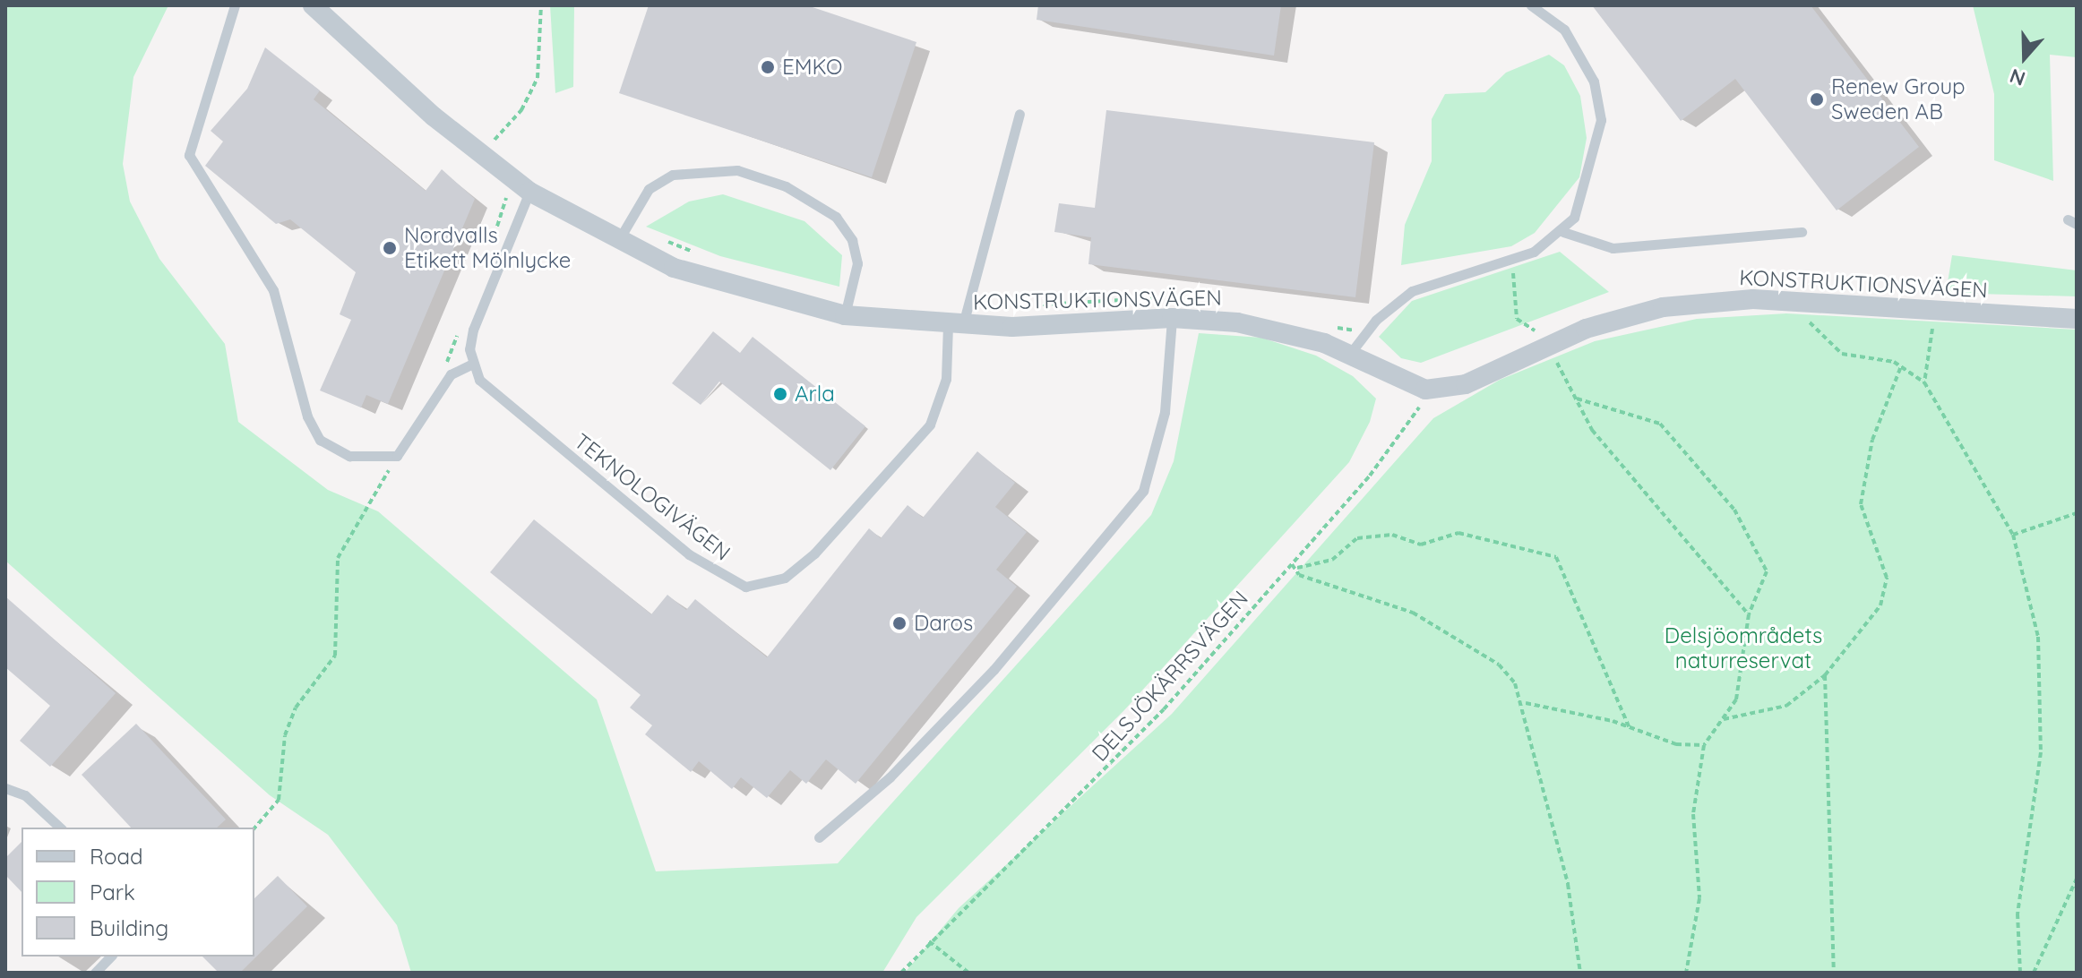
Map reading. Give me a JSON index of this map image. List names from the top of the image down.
{
  "streets": {
    "street": ["KONSTRUKTIONSVÄGEN"],
    "lane": ["TEKNOLOGIVÄGEN"],
    "path": ["DELSJÖKÄRRSVÄGEN"]
  },
  "crossings": [
    ["KONSTRUKTIONSVÄGEN", "TEKNOLOGIVÄGEN"],
    ["KONSTRUKTIONSVÄGEN", "DELSJÖKÄRRSVÄGEN"]
  ],
  "parks": ["Delsjöområdets naturreservat"],
  "places": [
    "EMKO",
    "Renew Group Sweden AB",
    "Nordvalls Etikett Mölnlycke",
    "Arla",
    "Daros"
  ],
  "legend": ["Road", "Park", "Building"],
  "north": "bottom"
}
